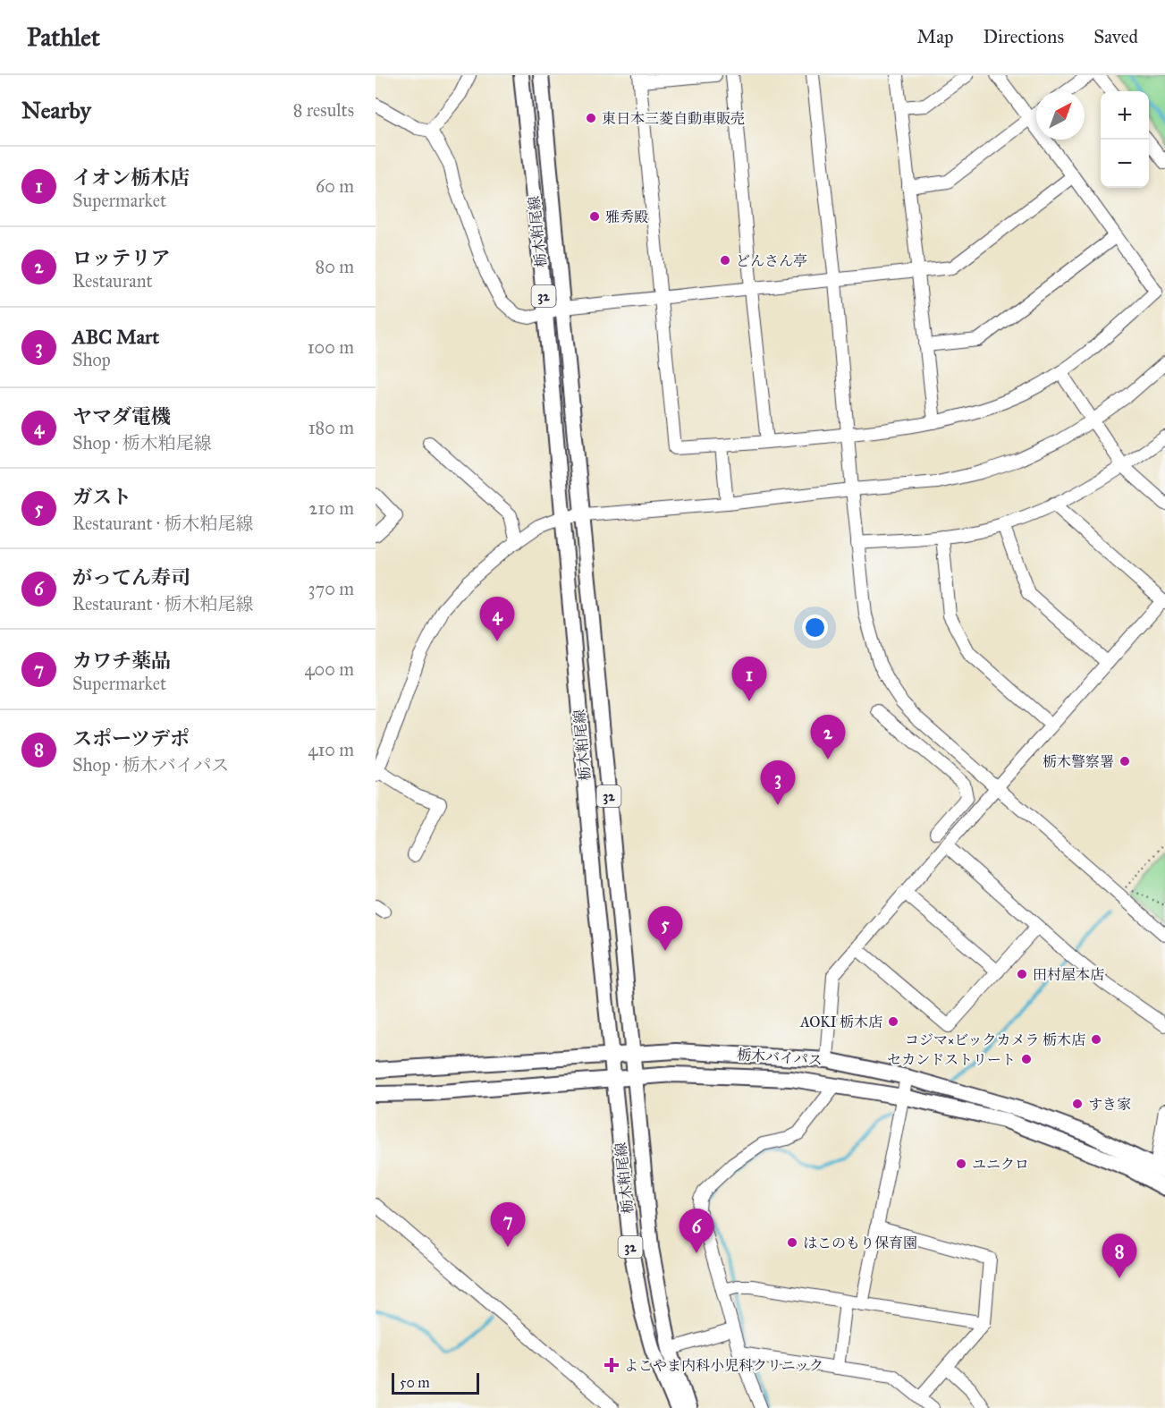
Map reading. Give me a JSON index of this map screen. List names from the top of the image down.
{
  "streets": {
    "main road": ["栃木粕尾線", "32", "栃木バイパス"]
  },
  "crossings": [
    ["栃木粕尾線", "栃木バイパス"]
  ],
  "places": {
    "other": [
      "東日本三菱自動車販売",
      "雅秀殿",
      "どんさん亭",
      "栃木警察署",
      "田村屋本店",
      "AOKI 栃木店",
      "コジマ×ビックカメラ 栃木店",
      "セカンドストリート",
      "すき家",
      "ユニクロ",
      "はこのもり保育園"
    ],
    "health": ["よこやま内科小児科クリニック"]
  },
  "scale_bar": "50 m",
  "north": "top right",
  "page": {
    "header": "Pathlet",
    "nav": ["Map", "Directions", "Saved"],
    "heading": ["Nearby", "8 results"],
    "map_buttons": ["+", "−"],
    "list": [
      {
        "mark": "1",
        "name": "イオン栃木店",
        "note": "Supermarket",
        "value": "60 m"
      },
      {
        "mark": "2",
        "name": "ロッテリア",
        "note": "Restaurant",
        "value": "80 m"
      },
      {
        "mark": "3",
        "name": "ABC Mart",
        "note": "Shop",
        "value": "100 m"
      },
      {
        "mark": "4",
        "name": "ヤマダ電機",
        "note": "Shop · 栃木粕尾線",
        "value": "180 m"
      },
      {
        "mark": "5",
        "name": "ガスト",
        "note": "Restaurant · 栃木粕尾線",
        "value": "210 m"
      },
      {
        "mark": "6",
        "name": "がってん寿司",
        "note": "Restaurant · 栃木粕尾線",
        "value": "370 m"
      },
      {
        "mark": "7",
        "name": "カワチ薬品",
        "note": "Supermarket",
        "value": "400 m"
      },
      {
        "mark": "8",
        "name": "スポーツデポ",
        "note": "Shop · 栃木バイパス",
        "value": "410 m"
      }
    ],
    "pins": [
      "4",
      "1",
      "2",
      "3",
      "5",
      "7",
      "6",
      "8"
    ],
    "scale": "50 m"
  }
}
